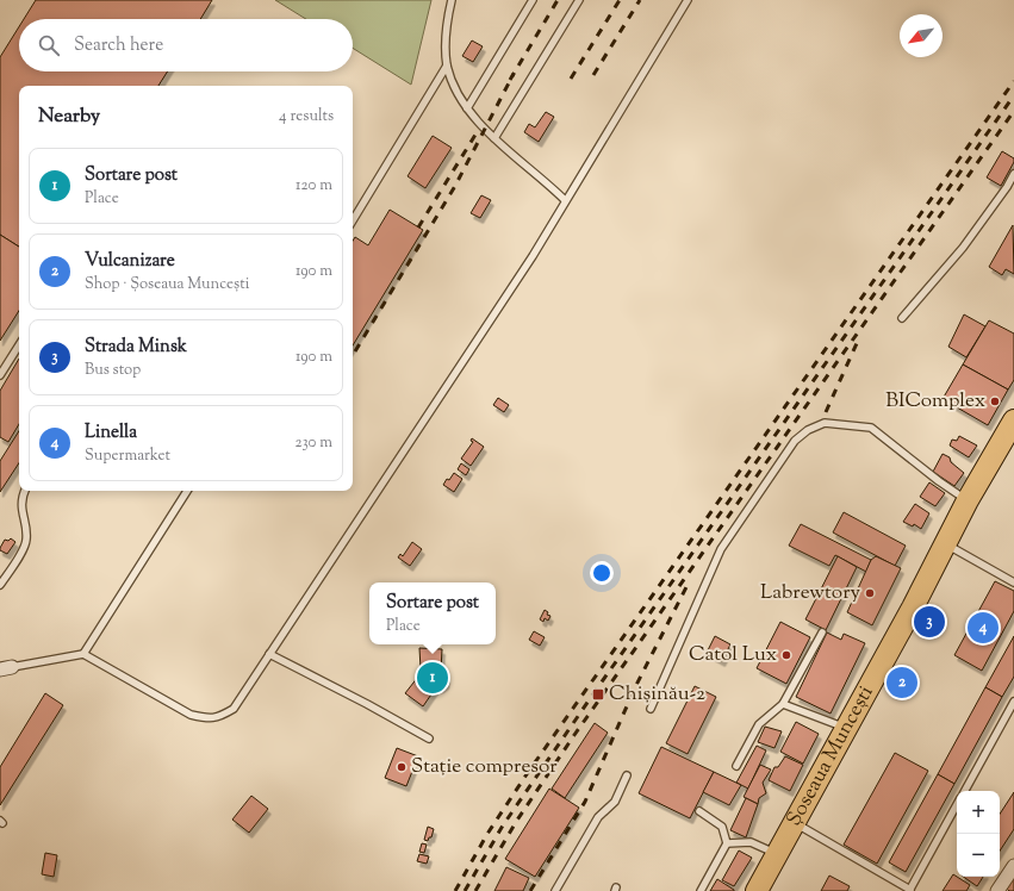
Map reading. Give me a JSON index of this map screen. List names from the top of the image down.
{
  "streets": {
    "main road": ["Șoseaua Muncești"]
  },
  "places": {
    "other": [
      "BIComplex",
      "Labrewtory",
      "Catol Lux",
      "Stație compresor"
    ],
    "transit": ["Chișinău-2"]
  },
  "north": "bottom left",
  "page": {
    "search": "Search here",
    "heading": ["Nearby", "4 results"],
    "list": [
      {
        "mark": "1",
        "name": "Sortare post",
        "note": "Place",
        "value": "120 m"
      },
      {
        "mark": "2",
        "name": "Vulcanizare",
        "note": "Shop · Șoseaua Muncești",
        "value": "190 m"
      },
      {
        "mark": "3",
        "name": "Strada Minsk",
        "note": "Bus stop",
        "value": "190 m"
      },
      {
        "mark": "4",
        "name": "Linella",
        "note": "Supermarket",
        "value": "230 m"
      }
    ],
    "popup": ["Sortare post", "Place"],
    "pins": [
      "3",
      "4",
      "1",
      "2"
    ],
    "map_buttons": ["+", "−"]
  }
}
